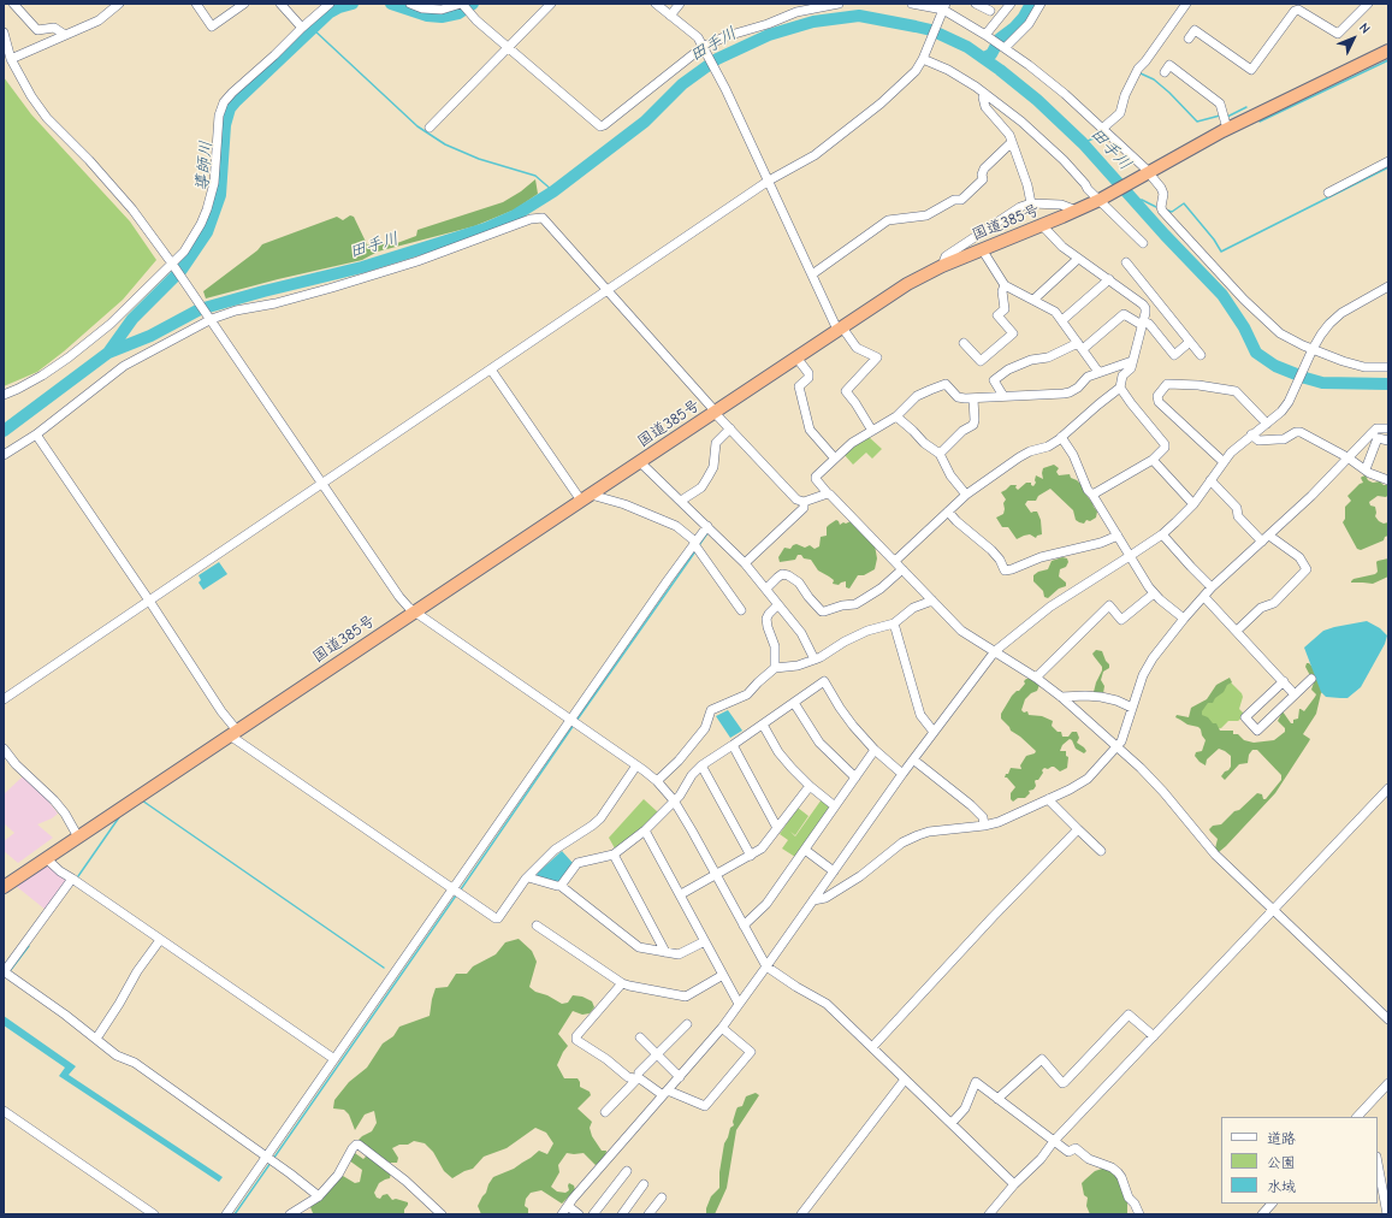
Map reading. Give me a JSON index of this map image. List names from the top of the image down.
{
  "streets": {
    "highway": ["国道385号"]
  },
  "water": ["田手川", "導師川"],
  "legend": ["道路", "公園", "水域"],
  "north": "top right"
}
